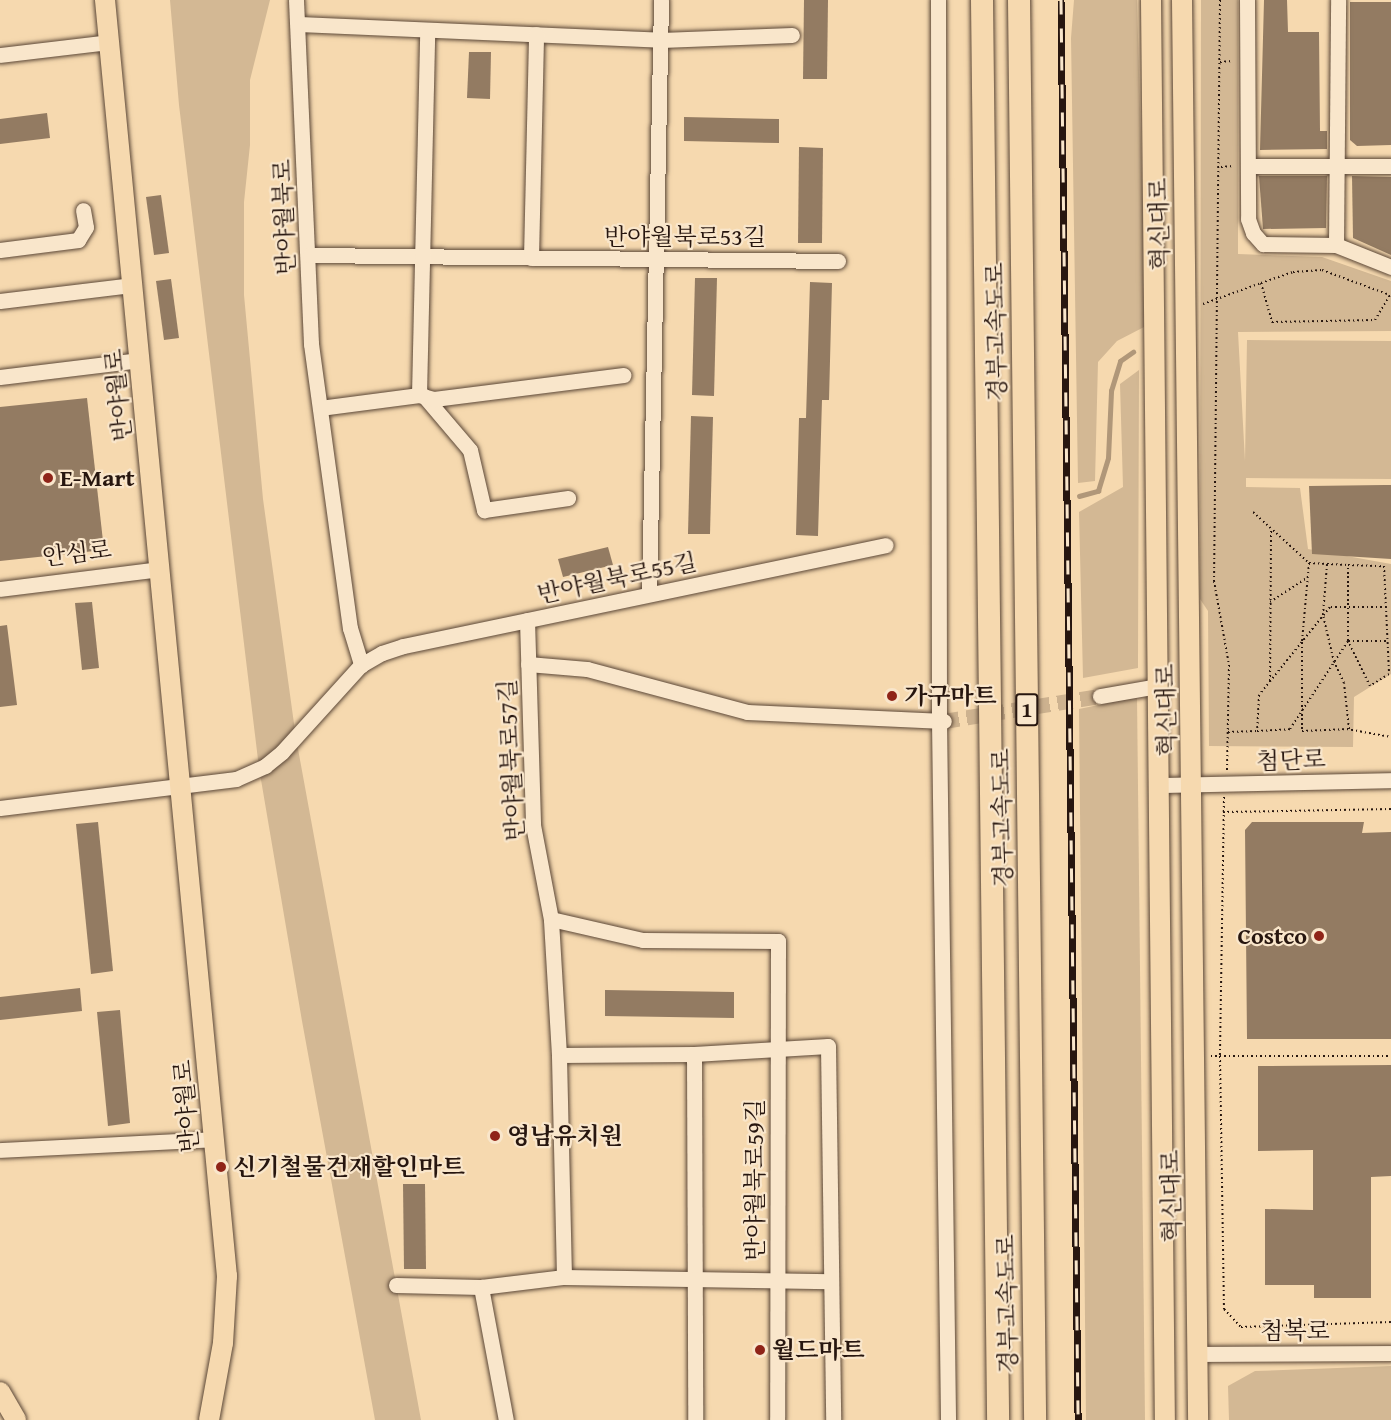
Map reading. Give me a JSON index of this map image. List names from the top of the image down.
{
  "streets": {
    "highway": ["경부고속도로", "1"],
    "main road": ["혁신대로", "반야월로"],
    "street": [
      "반야월북로",
      "반야월북로53길",
      "안심로",
      "반야월북로55길",
      "반야월북로57길",
      "첨단로",
      "반야월북로59길",
      "첨복로"
    ]
  },
  "crossings": [
    ["반야월북로", "반야월북로53길"],
    ["반야월북로", "반야월북로55길"],
    ["혁신대로", "첨단로"],
    ["혁신대로", "첨복로"],
    ["반야월로", "안심로"],
    ["반야월북로55길", "반야월북로57길"],
    ["반야월북로57길", "반야월북로59길"]
  ],
  "places": [
    "E-Mart",
    "가구마트",
    "Costco",
    "영남유치원",
    "신기철물건재할인마트",
    "월드마트"
  ]
}
